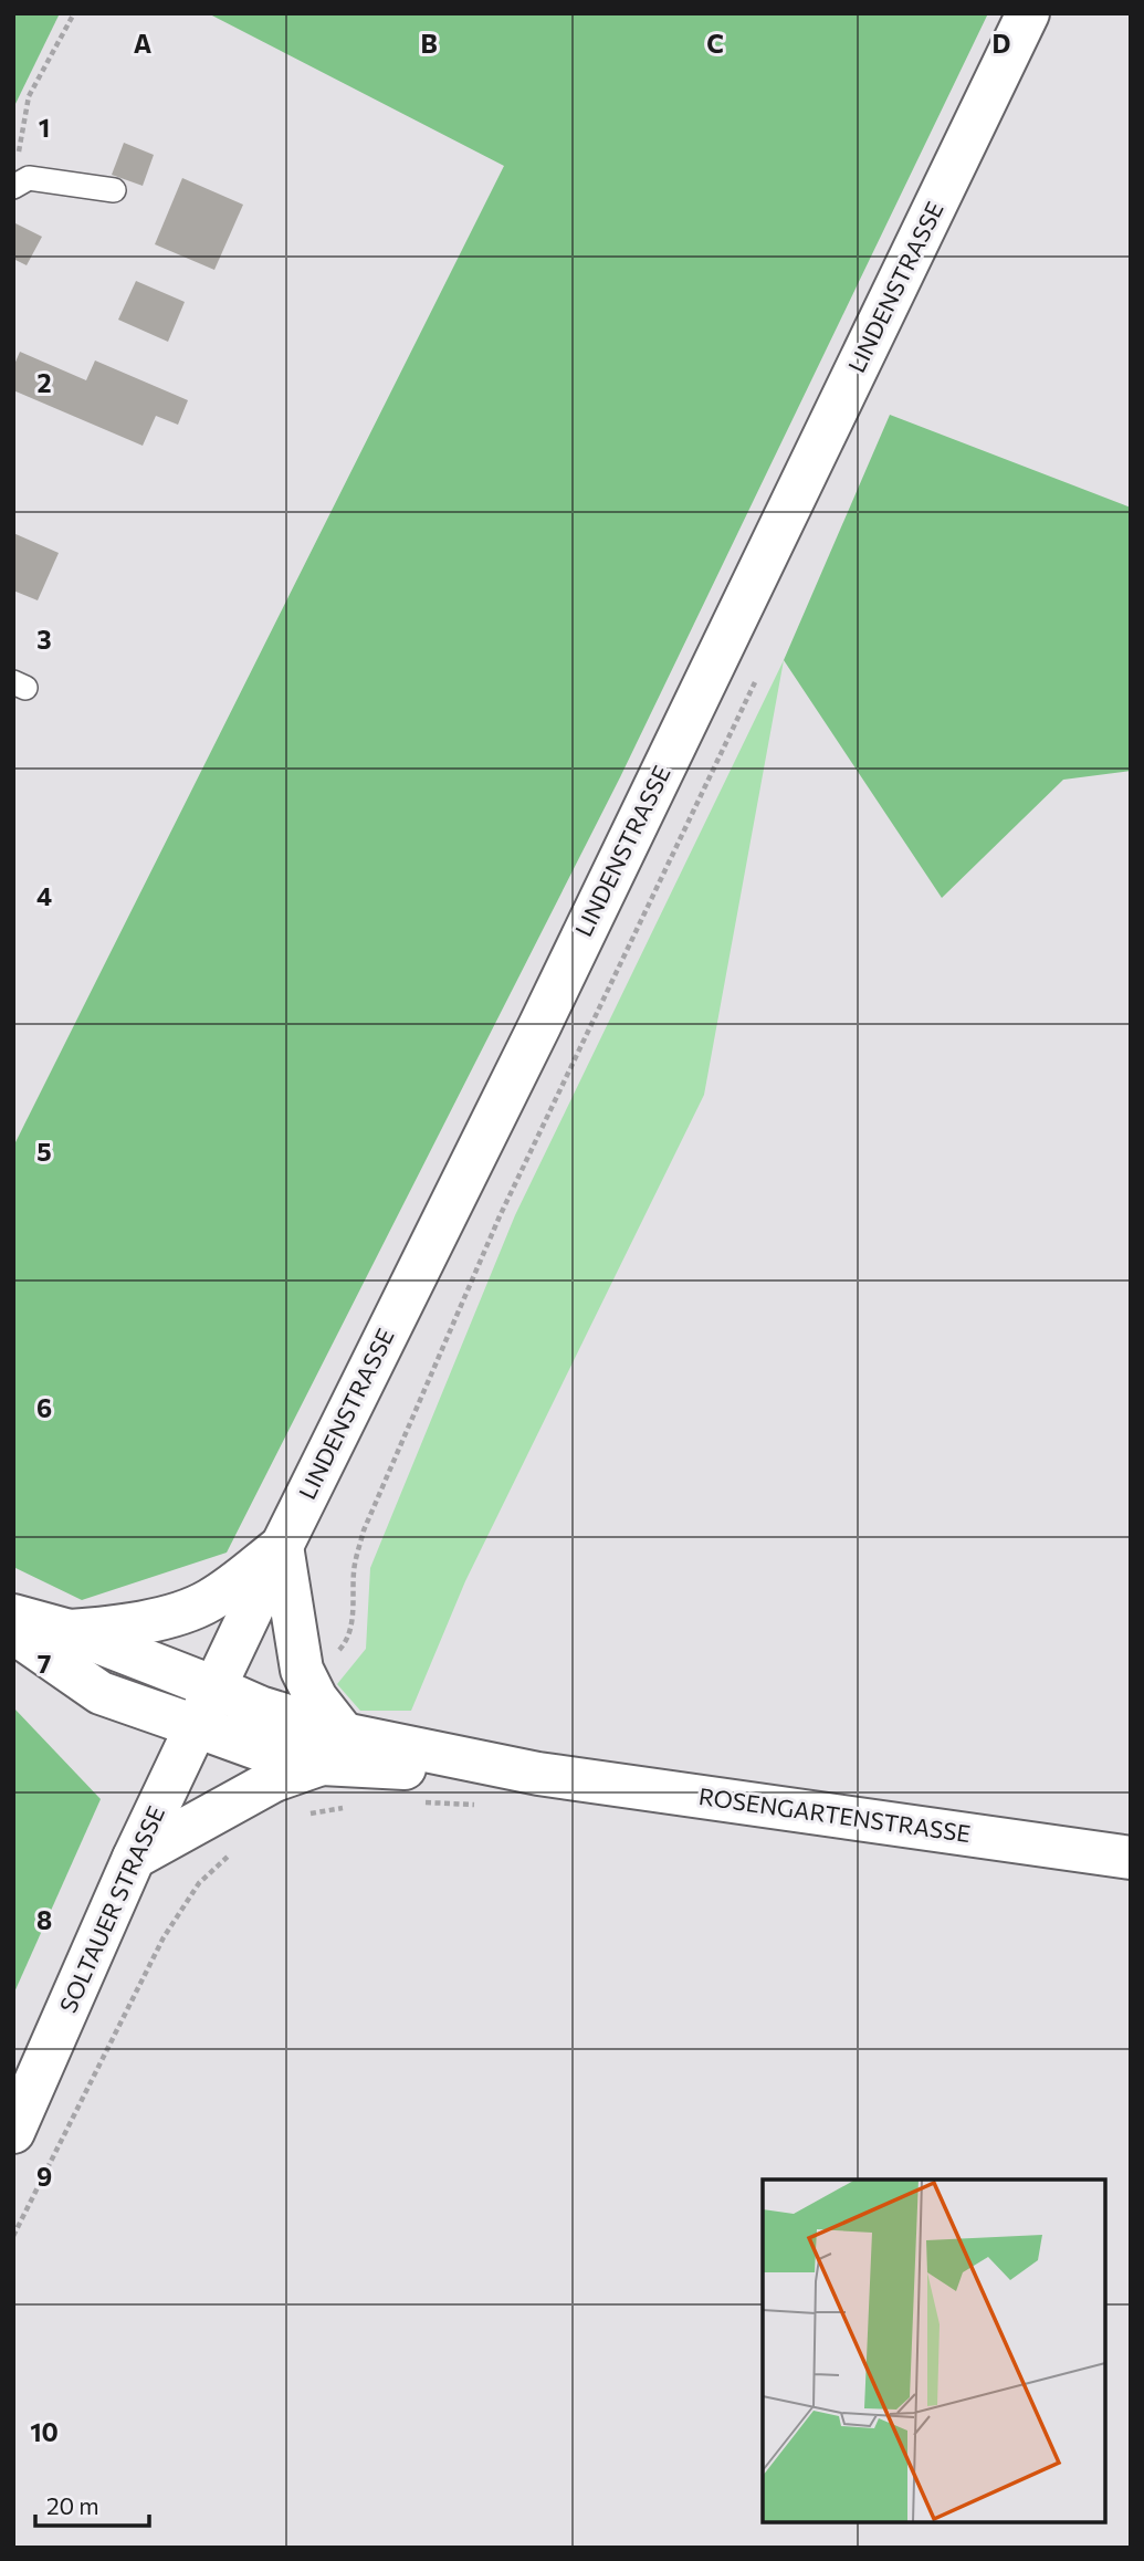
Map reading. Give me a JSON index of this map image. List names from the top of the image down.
{
  "streets": {
    "main road": ["LINDENSTRASSE", "ROSENGARTENSTRASSE", "SOLTAUER STRASSE"]
  },
  "crossings": [
    ["LINDENSTRASSE", "ROSENGARTENSTRASSE"],
    ["LINDENSTRASSE", "SOLTAUER STRASSE"],
    ["ROSENGARTENSTRASSE", "SOLTAUER STRASSE"]
  ],
  "scale_bar": "20 m",
  "grid": {
    "columns": [
      "A",
      "B",
      "C",
      "D"
    ],
    "rows": [
      "1",
      "2",
      "3",
      "4",
      "5",
      "6",
      "7",
      "8",
      "9",
      "10"
    ]
  }
}
